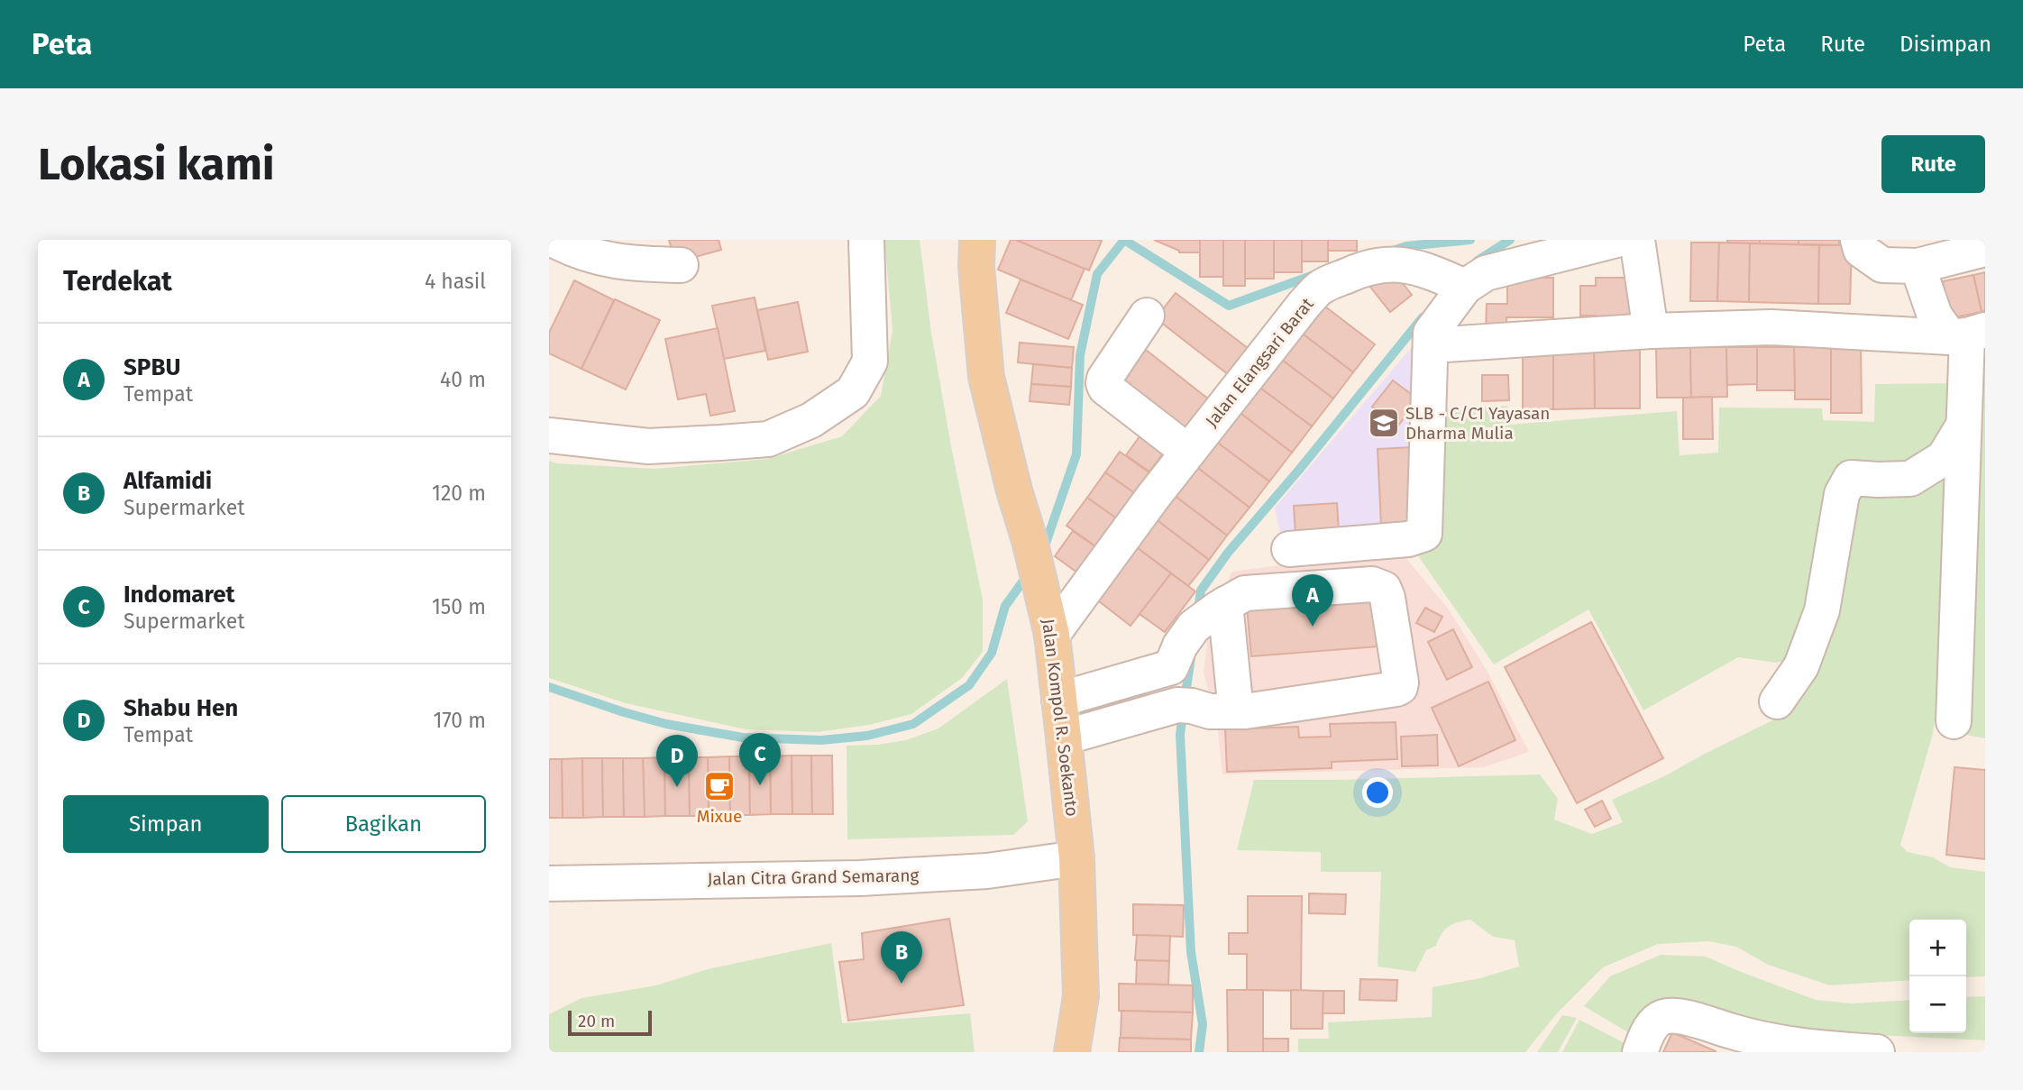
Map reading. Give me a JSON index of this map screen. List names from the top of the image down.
{
  "streets": {
    "main road": ["Jalan Kompol R. Soekanto"],
    "street": ["Jalan Elangsari Barat", "Jalan Citra Grand Semarang"]
  },
  "crossings": [
    ["Jalan Elangsari Barat", "Jalan Kompol R. Soekanto"],
    ["Jalan Kompol R. Soekanto", "Jalan Citra Grand Semarang"]
  ],
  "places": {
    "school or university": ["SLB - C/C1 Yayasan Dharma Mulia"],
    "cafe": ["Mixue"]
  },
  "scale_bar": "20 m",
  "page": {
    "header": "Peta",
    "nav": ["Peta", "Rute", "Disimpan"],
    "buttons": [
      "Rute",
      ["Simpan", "Bagikan"]
    ],
    "title": "Lokasi kami",
    "heading": ["Terdekat", "4 hasil"],
    "list": [
      {
        "mark": "A",
        "name": "SPBU",
        "note": "Tempat",
        "value": "40 m"
      },
      {
        "mark": "B",
        "name": "Alfamidi",
        "note": "Supermarket",
        "value": "120 m"
      },
      {
        "mark": "C",
        "name": "Indomaret",
        "note": "Supermarket",
        "value": "150 m"
      },
      {
        "mark": "D",
        "name": "Shabu Hen",
        "note": "Tempat",
        "value": "170 m"
      }
    ],
    "pins": [
      "A",
      "C",
      "D",
      "B"
    ],
    "map_buttons": ["+", "−"],
    "scale": "20 m"
  }
}
